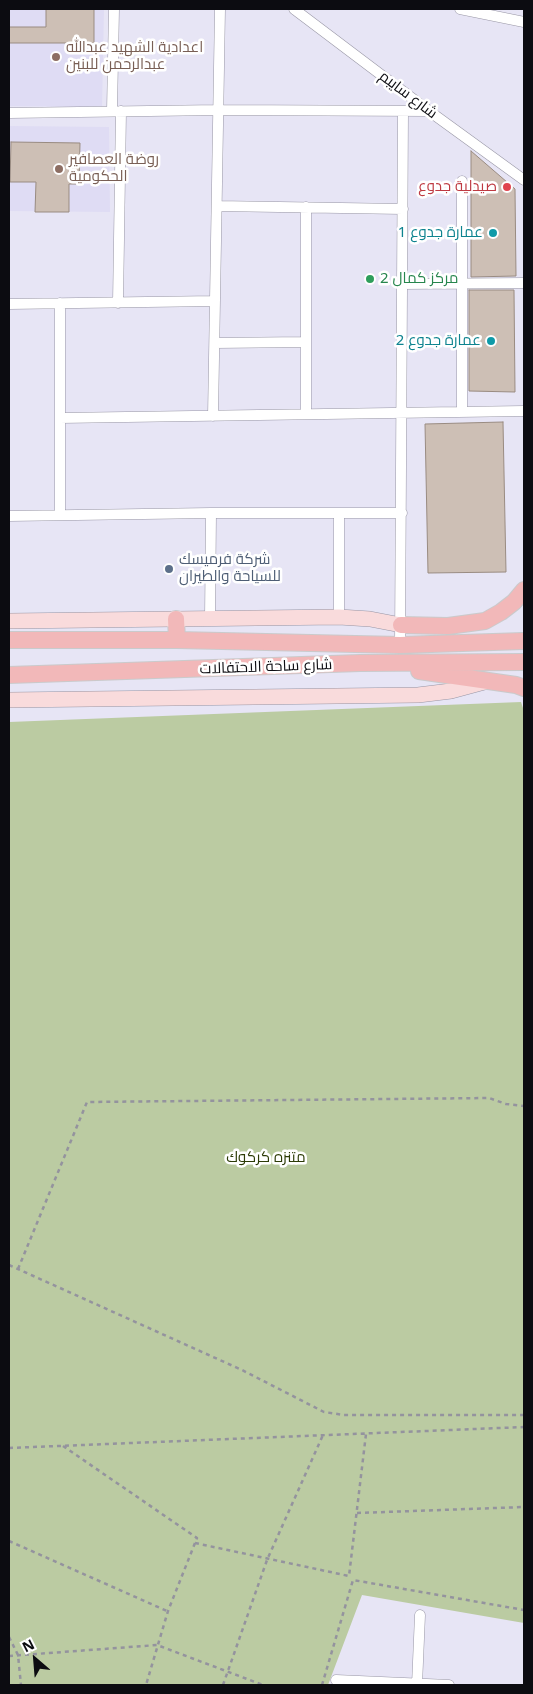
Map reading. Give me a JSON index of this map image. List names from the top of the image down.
{
  "streets": {
    "main road": ["شارع ساحة الاحتفالات"],
    "street": ["شارع سايبم"]
  },
  "parks": ["متنزه كركوك"],
  "places": [
    "اعدادية الشهيد عبدالله عبدالرحمن للبنين",
    "روضة العصافير الحكومية",
    "صيدلية جدوع",
    "عمارة جدوع 1",
    "مركز كمال 2",
    "عمارة جدوع 2",
    "شركة فرميسك للسياحة والطيران"
  ],
  "north": "top left"
}
